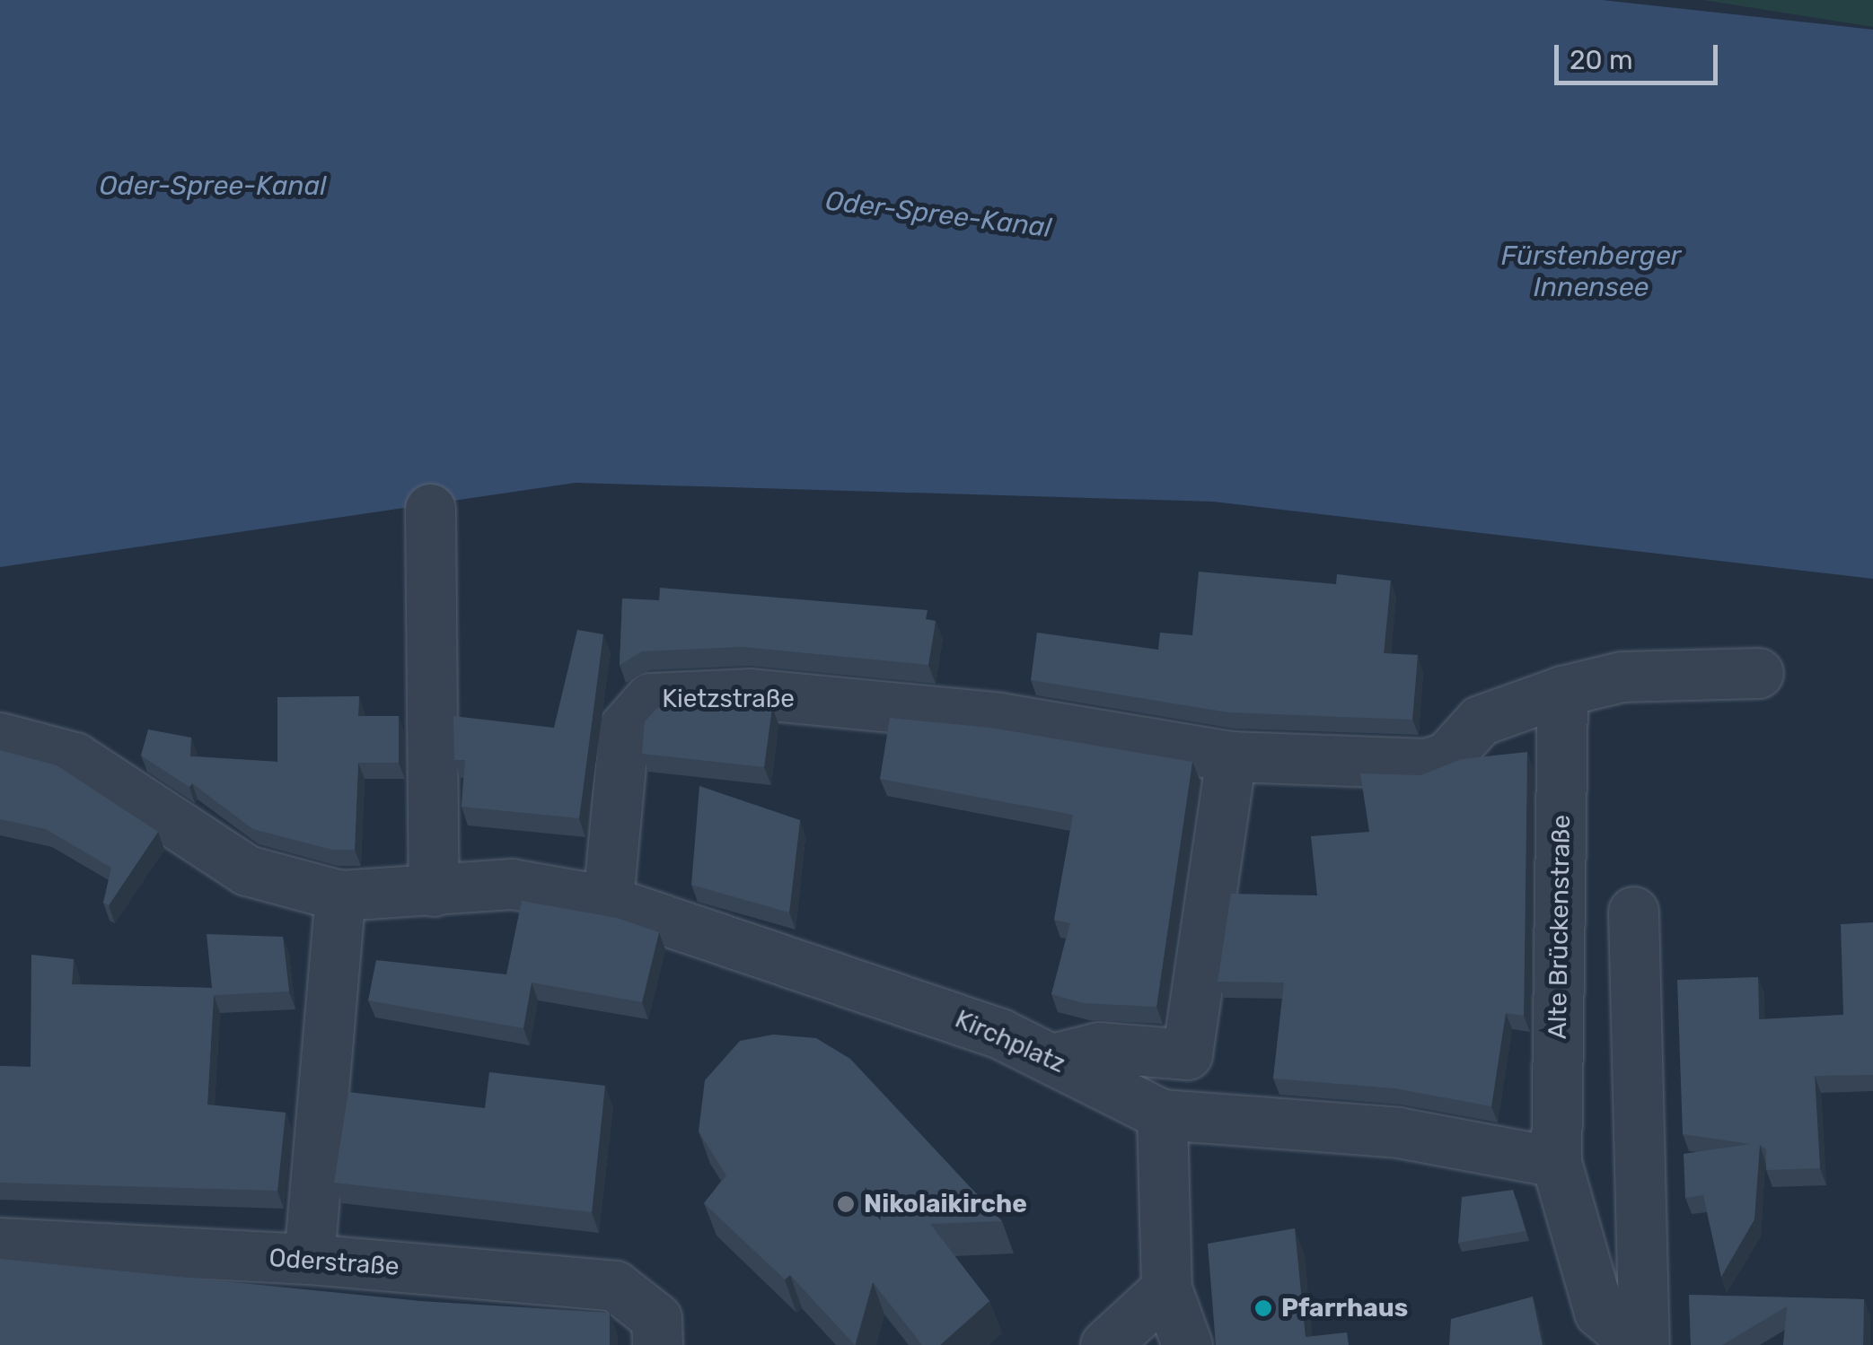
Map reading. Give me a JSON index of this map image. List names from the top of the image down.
{
  "streets": {
    "street": [
      "Kietzstraße",
      "Alte Brückenstraße",
      "Kirchplatz",
      "Oderstraße"
    ]
  },
  "crossings": [
    ["Kietzstraße", "Alte Brückenstraße"],
    ["Kietzstraße", "Kirchplatz"]
  ],
  "water": ["Oder-Spree-Kanal", "Fürstenberger Innensee"],
  "places": ["Nikolaikirche", "Pfarrhaus"],
  "scale_bar": "20 m"
}
